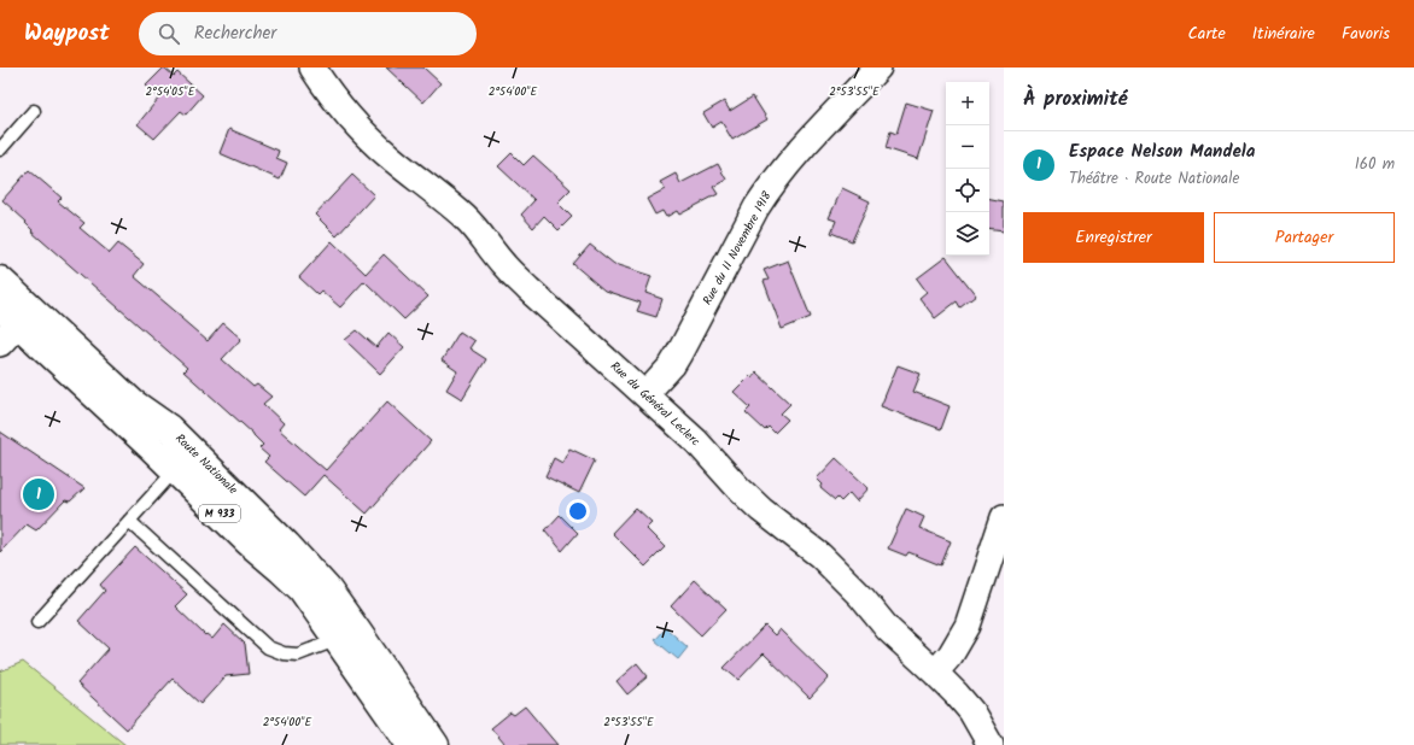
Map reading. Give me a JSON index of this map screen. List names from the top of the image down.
{
  "streets": {
    "main road": ["Route Nationale", "M 933"],
    "street": ["Rue du 11 Novembre 1918", "Rue du Général Leclerc"]
  },
  "crossings": [
    ["Rue du 11 Novembre 1918", "Rue du Général Leclerc"]
  ],
  "page": {
    "header": "Waypost",
    "search": "Rechercher",
    "nav": ["Carte", "Itinéraire", "Favoris"],
    "heading": "À proximité",
    "map_buttons": ["+", "−"],
    "list": [
      {
        "mark": "1",
        "name": "Espace Nelson Mandela",
        "note": "Théâtre · Route Nationale",
        "value": "160 m"
      }
    ],
    "buttons": ["Enregistrer", "Partager"],
    "pins": "1"
  },
  "coordinates": ["2°54'05\"E", "2°54'00\"E", "2°53'55\"E"]
}
